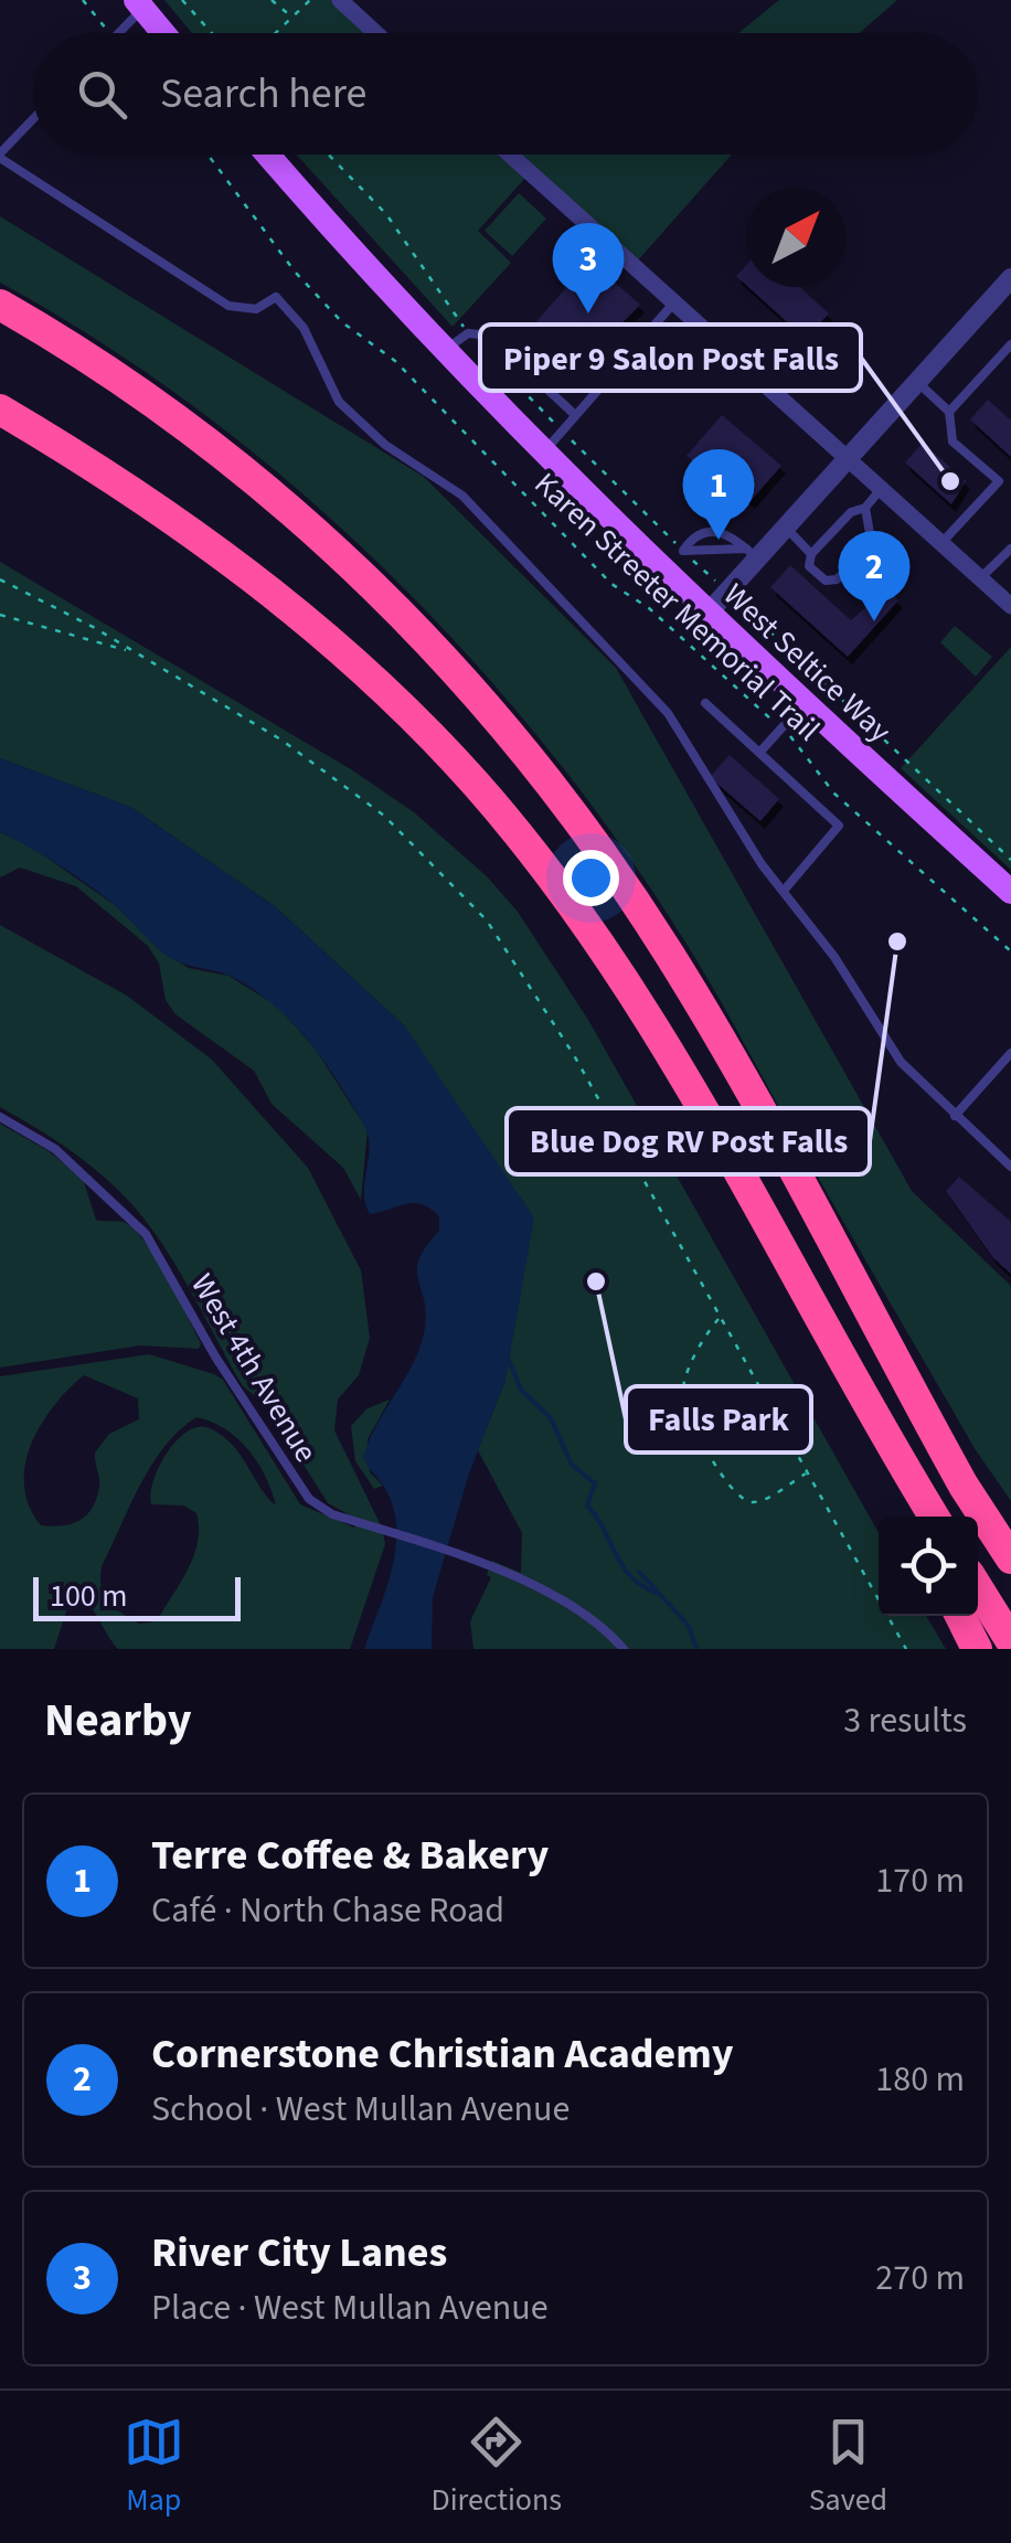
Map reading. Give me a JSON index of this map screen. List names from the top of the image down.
{
  "streets": {
    "main road": ["West Seltice Way"],
    "lane": ["West 4th Avenue"],
    "path": ["Karen Streeter Memorial Trail"]
  },
  "places": ["Piper 9 Salon Post Falls", "Blue Dog RV Post Falls", "Falls Park"],
  "scale_bar": "100 m",
  "north": "top right",
  "page": {
    "search": "Search here",
    "pins": ["3", "1", "2"],
    "scale": "100 m",
    "heading": ["Nearby", "3 results"],
    "list": [
      {
        "mark": "1",
        "name": "Terre Coffee & Bakery",
        "note": "Café · North Chase Road",
        "value": "170 m"
      },
      {
        "mark": "2",
        "name": "Cornerstone Christian Academy",
        "note": "School · West Mullan Avenue",
        "value": "180 m"
      },
      {
        "mark": "3",
        "name": "River City Lanes",
        "note": "Place · West Mullan Avenue",
        "value": "270 m"
      }
    ],
    "nav": ["Map", "Directions", "Saved"]
  }
}
